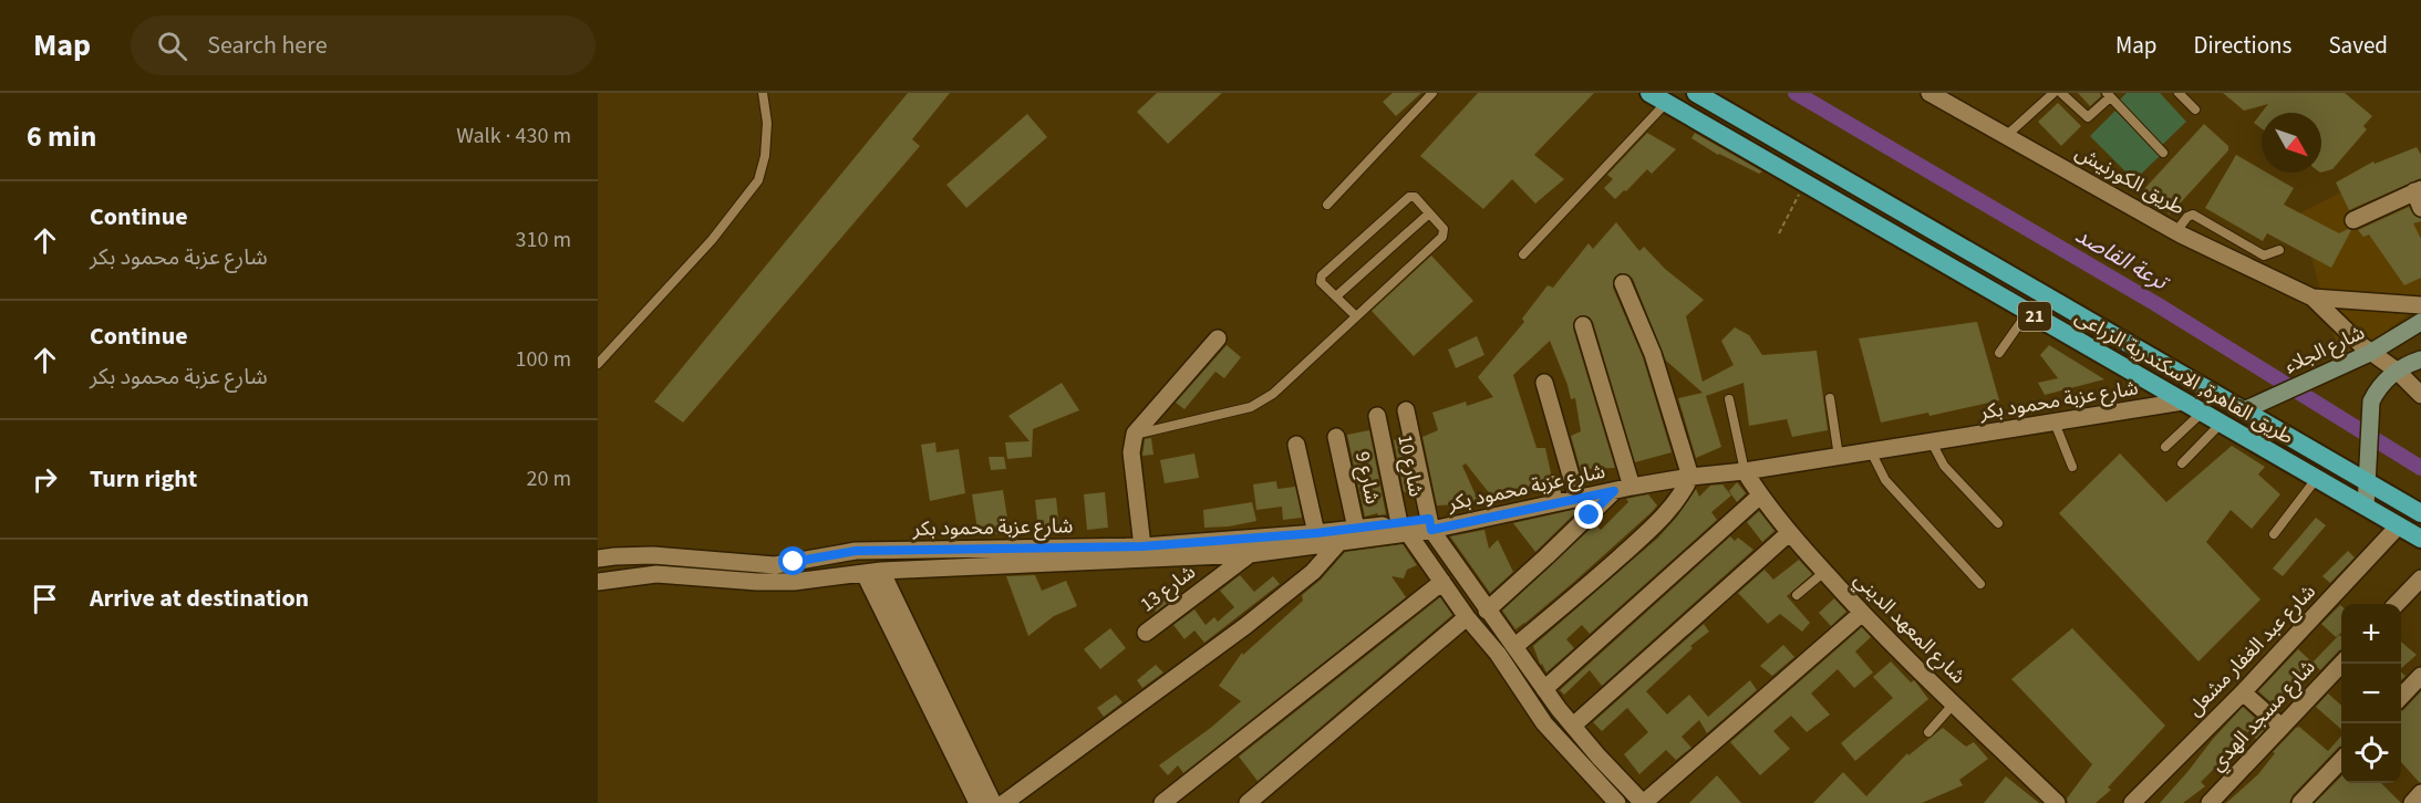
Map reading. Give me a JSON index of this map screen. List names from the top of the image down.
{
  "streets": {
    "highway": ["21", "طريق القاهرة, الاسكندرية الزراعى"],
    "main road": ["شارع الجلاء"],
    "street": [
      "طريق الكورنيش",
      "شارع عزبة محمود بكر",
      "شارع 10",
      "شارع 9",
      "شارع 13",
      "شارع المعهد الديني",
      "شارع عبد الغفار مشعل",
      "شارع مسجد الهدي"
    ]
  },
  "crossings": [
    ["طريق الكورنيش", "شارع الجلاء"],
    ["شارع الجلاء", "طريق القاهرة, الاسكندرية الزراعى"],
    ["طريق القاهرة, الاسكندرية الزراعى", "شارع عزبة محمود بكر"],
    ["طريق القاهرة, الاسكندرية الزراعى", "شارع عبد الغفار مشعل"],
    ["شارع عزبة محمود بكر", "شارع 10"],
    ["شارع عزبة محمود بكر", "شارع 9"],
    ["شارع عزبة محمود بكر", "شارع 13"],
    ["شارع عزبة محمود بكر", "شارع المعهد الديني"]
  ],
  "water": ["ترعة القاصد"],
  "north": "bottom right",
  "page": {
    "header": "Map",
    "search": "Search here",
    "nav": ["Map", "Directions", "Saved"],
    "heading": ["6 min", "Walk · 430 m"],
    "list": [
      ["Continue", "شارع عزبة محمود بكر", "310 m"],
      ["Continue", "شارع عزبة محمود بكر", "100 m"],
      ["Turn right", "20 m"],
      "Arrive at destination"
    ],
    "map_buttons": ["+", "−"]
  }
}
